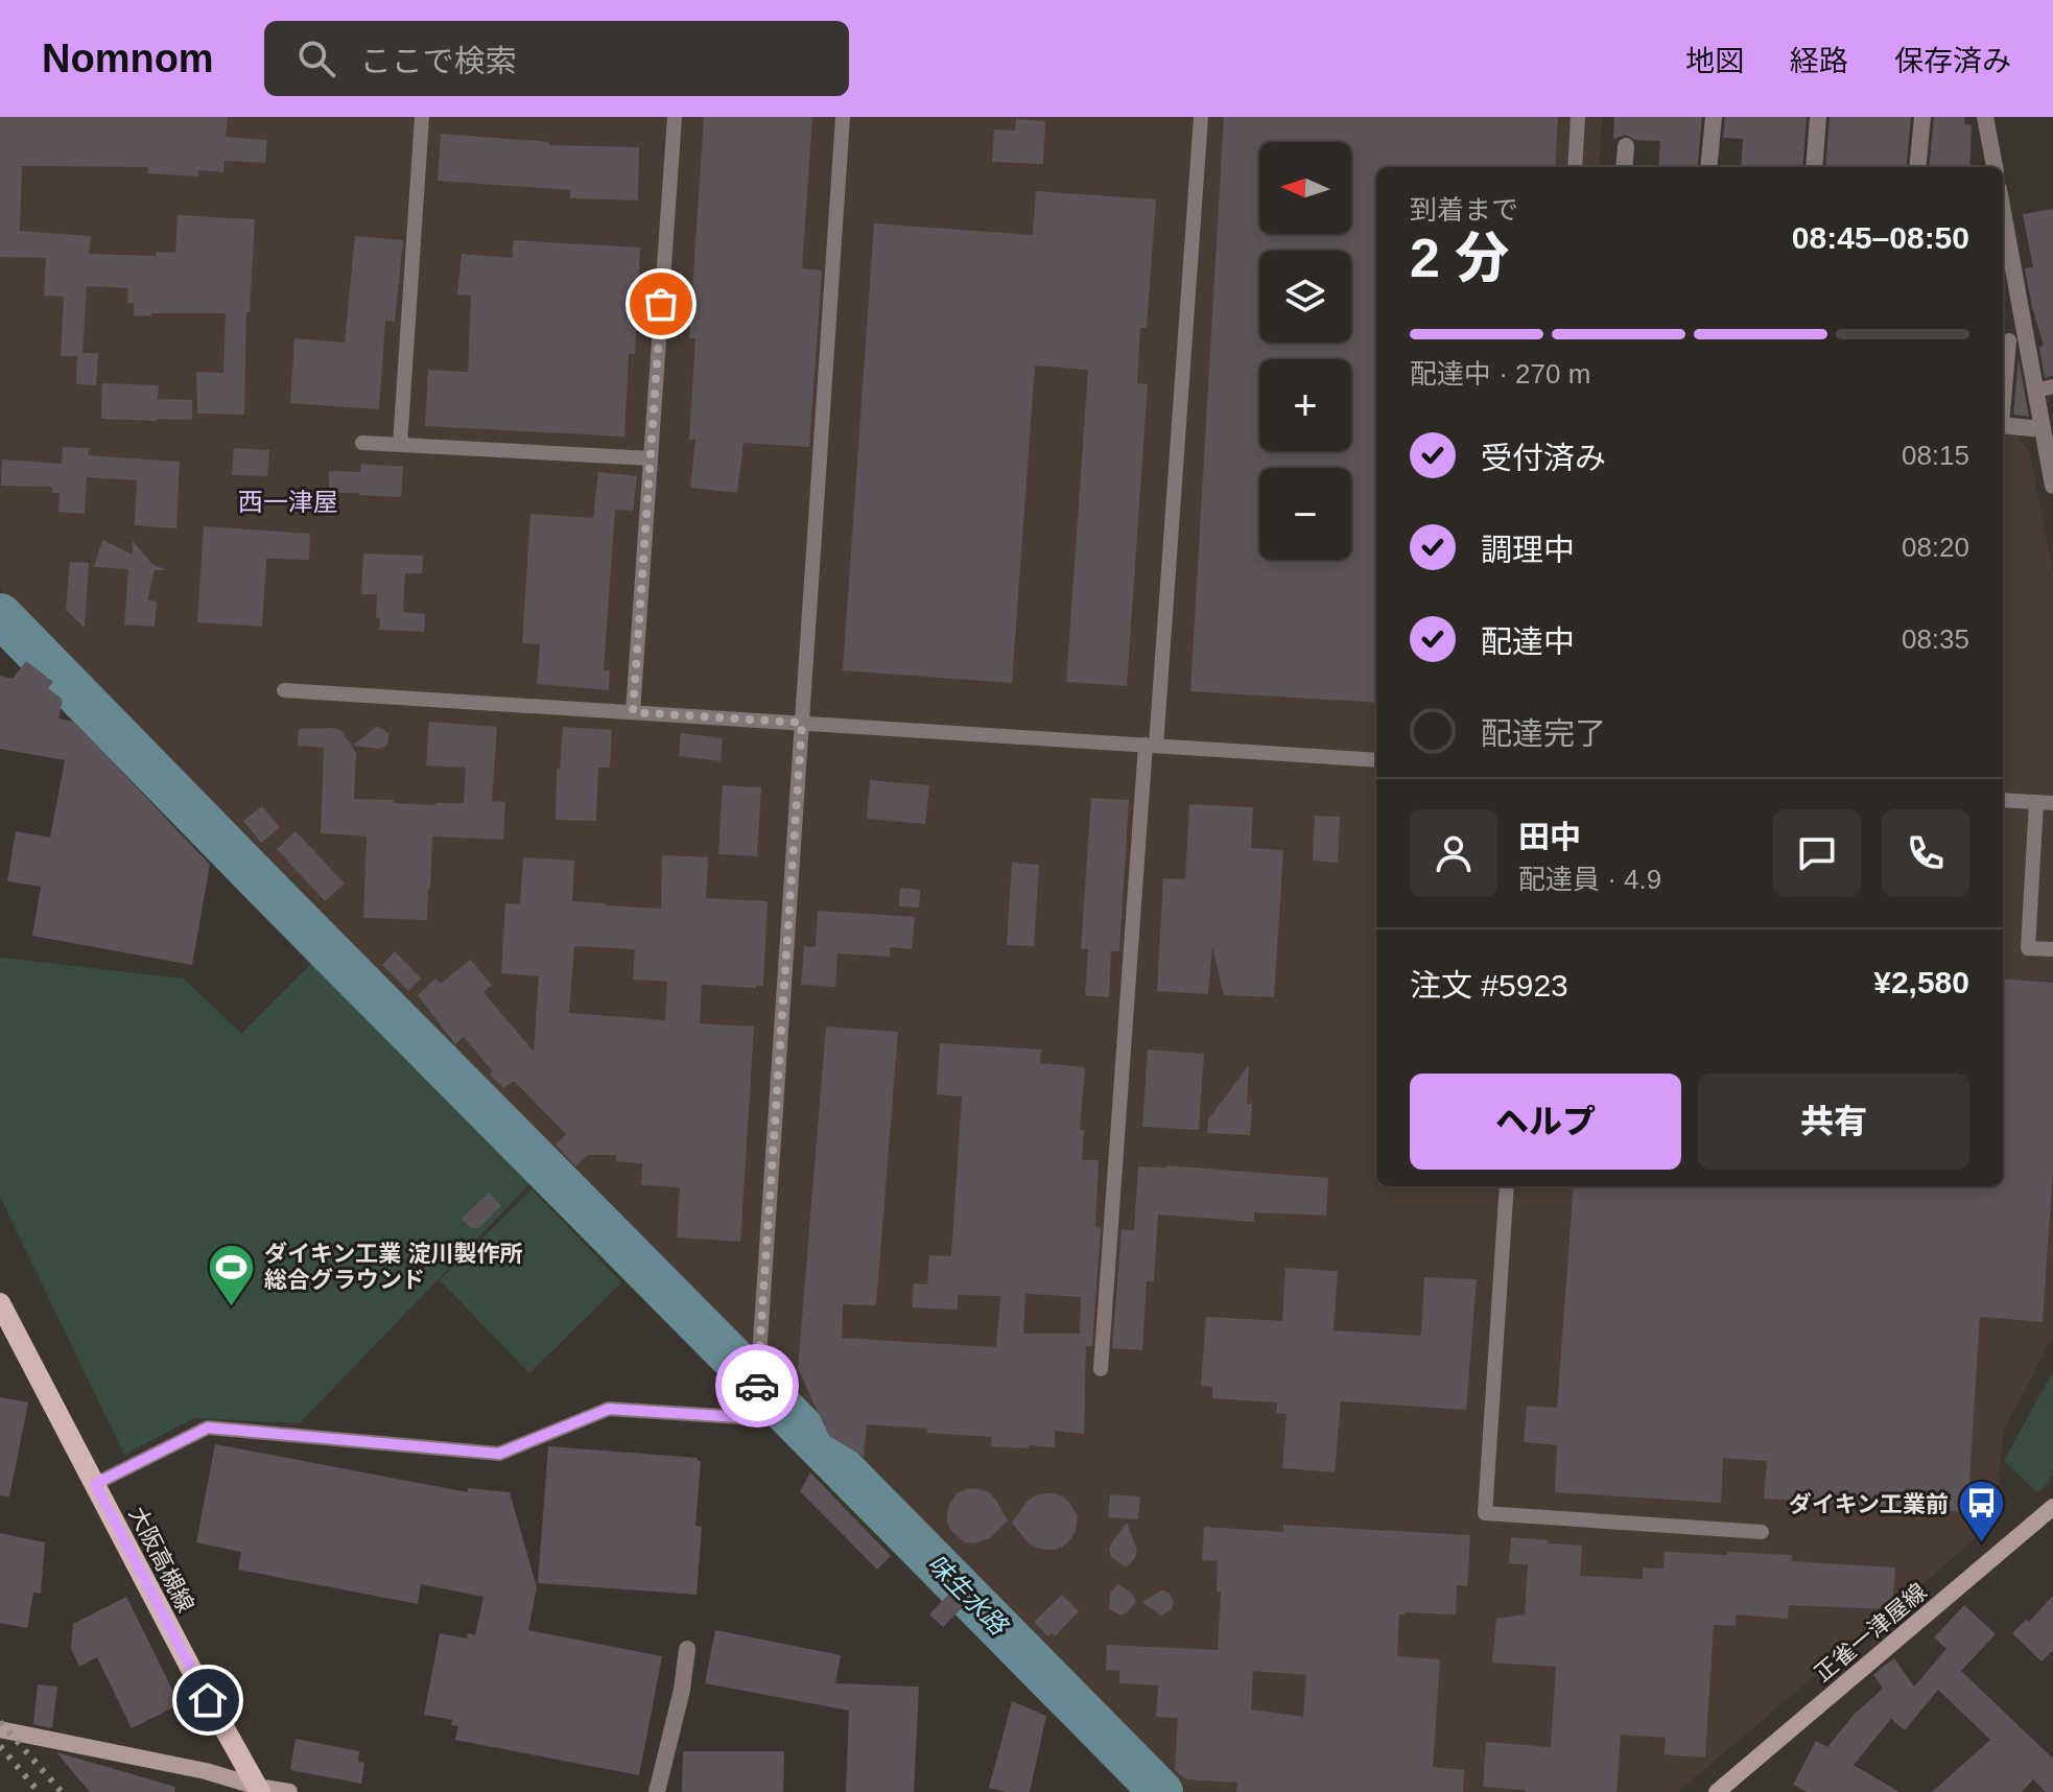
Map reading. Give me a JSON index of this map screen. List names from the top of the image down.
{
  "streets": {
    "main road": ["大阪高槻線", "正雀一津屋線"]
  },
  "districts": ["西一津屋"],
  "water": ["味生水路"],
  "places": {
    "sports": ["ダイキン工業 淀川製作所 総合グラウンド"],
    "bus stop": ["ダイキン工業前"]
  },
  "north": "left",
  "page": {
    "header": "Nomnom",
    "search": "ここで検索",
    "nav": ["地図", "経路", "保存済み"],
    "map_buttons": ["+", "−"],
    "heading": ["2 分", "到着まで", "08:45–08:50"],
    "panel": [
      "田中",
      "配達員 · 4.9",
      "注文 #5923",
      "¥2,580"
    ],
    "bar": "配達中 · 270 m",
    "list": [
      ["受付済み", "08:15"],
      ["調理中", "08:20"],
      ["配達中", "08:35"],
      "配達完了"
    ],
    "buttons": ["ヘルプ", "共有"]
  }
}
